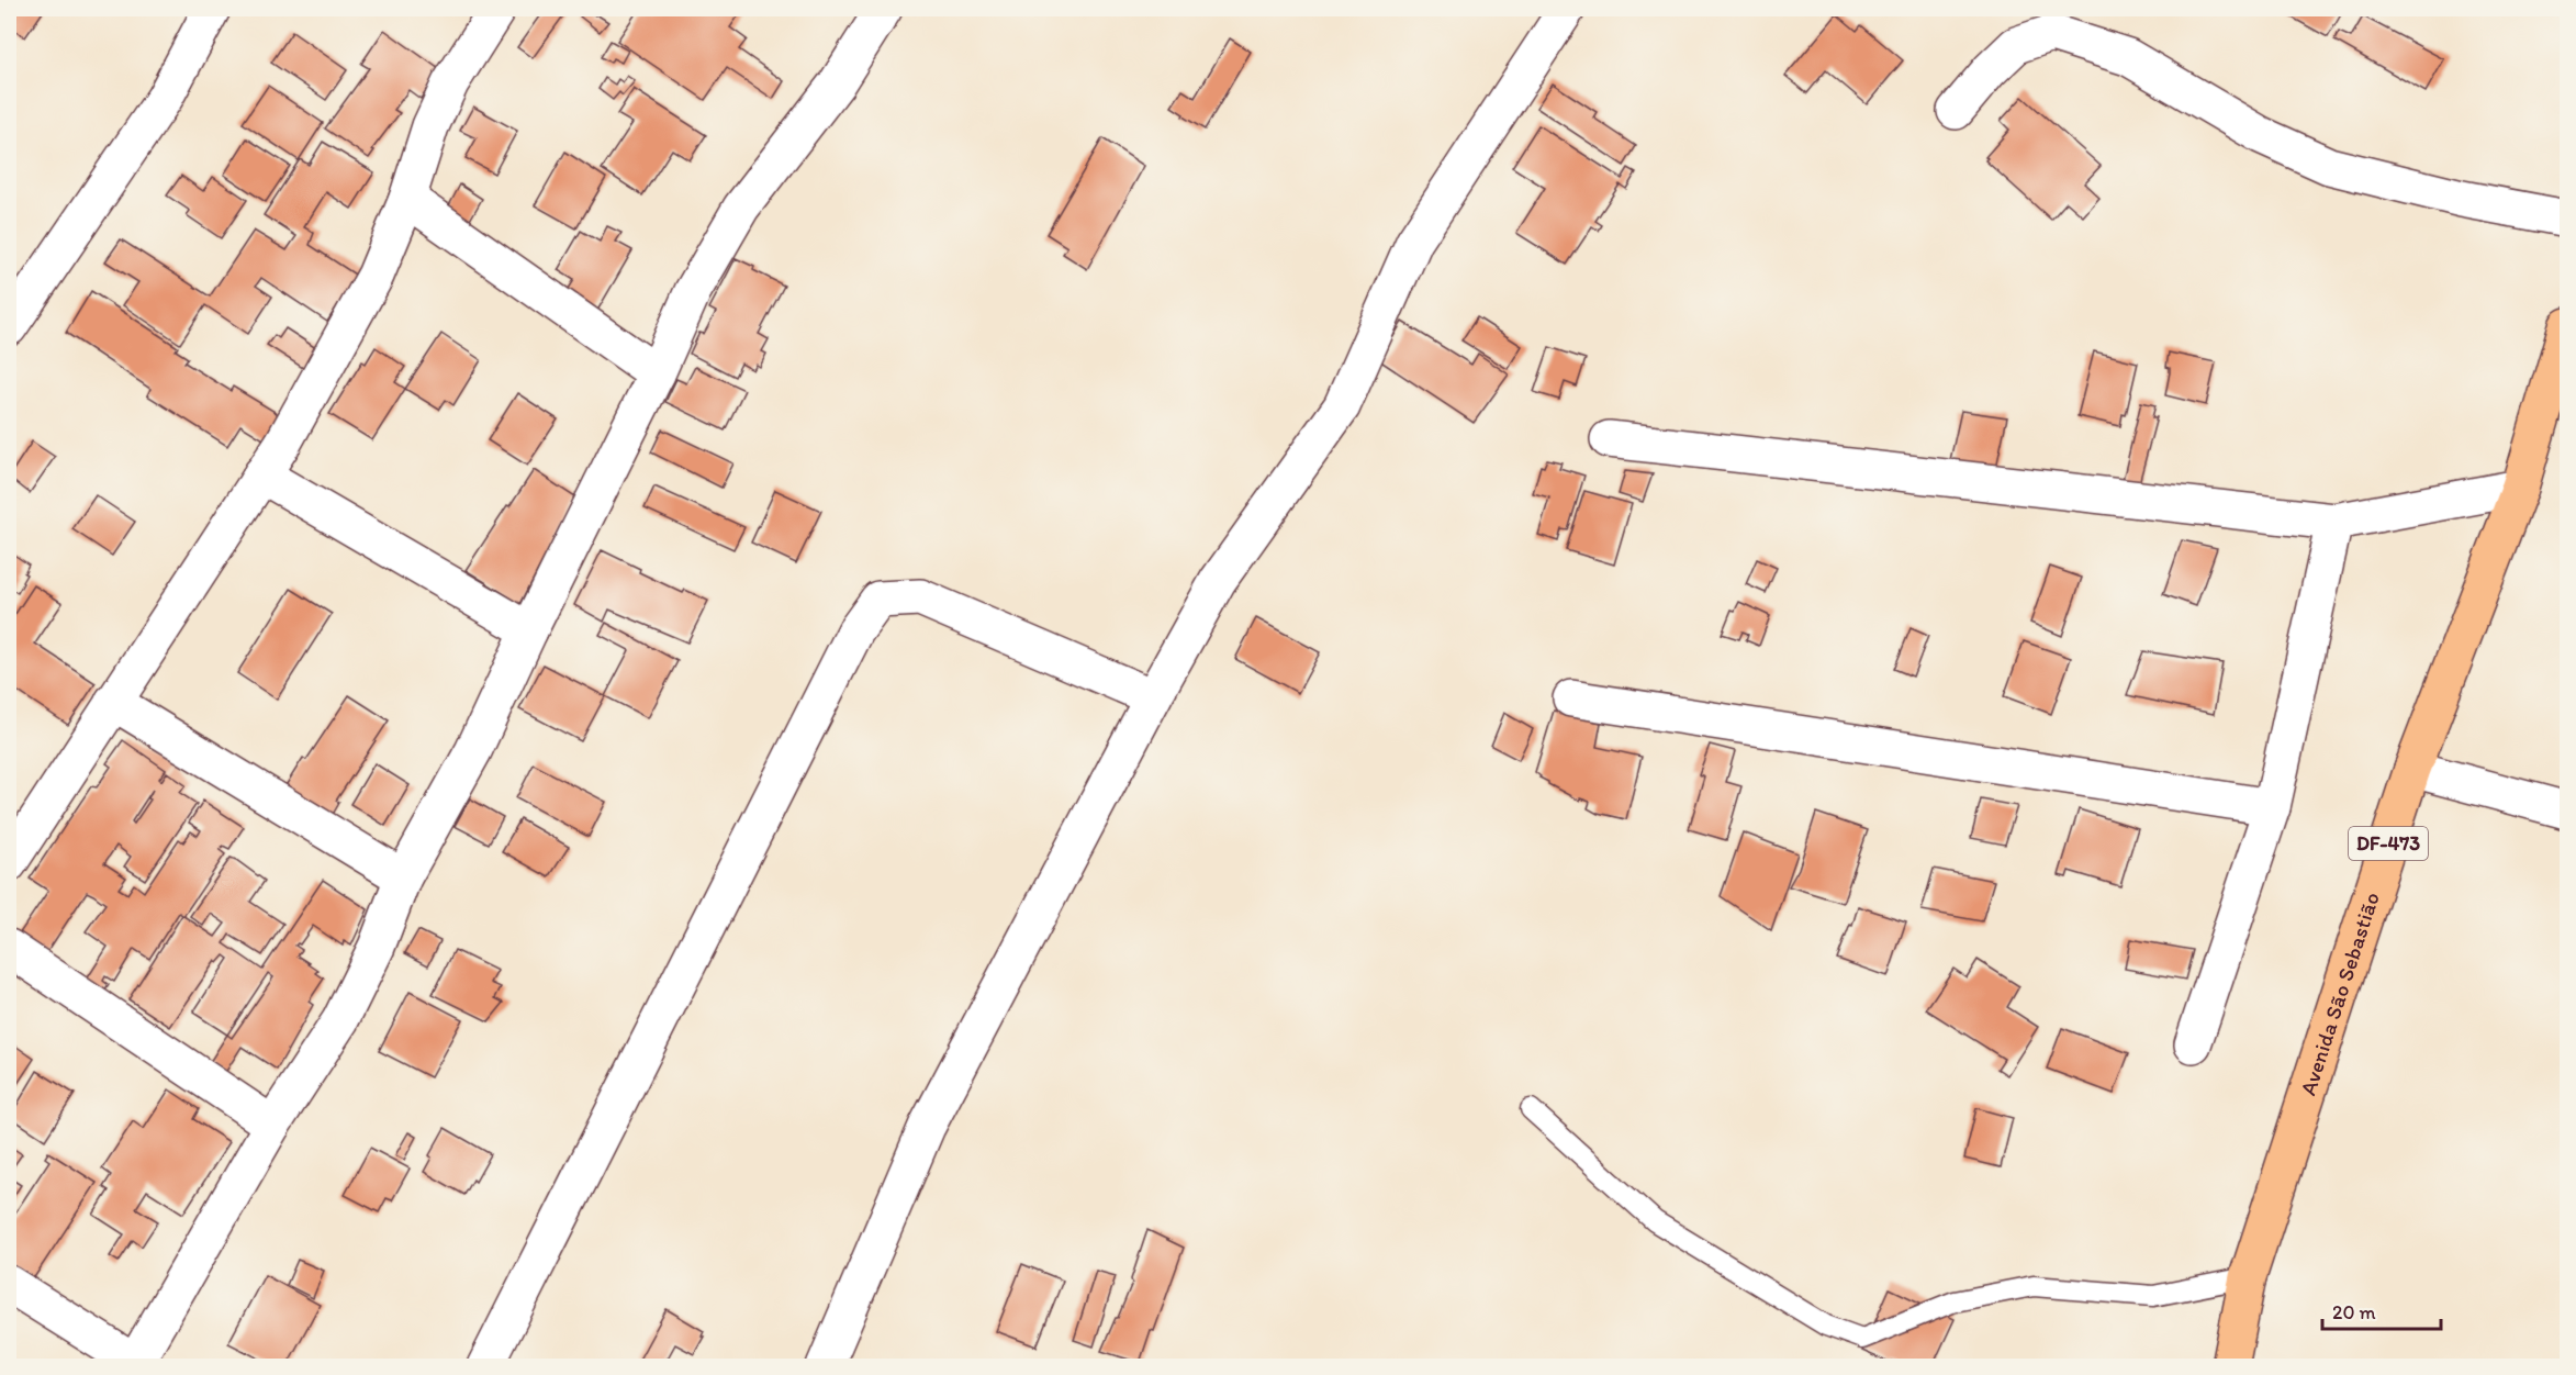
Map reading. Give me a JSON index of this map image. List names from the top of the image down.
{
  "streets": {
    "main road": ["DF-473", "Avenida São Sebastião"]
  },
  "scale_bar": "20 m"
}
